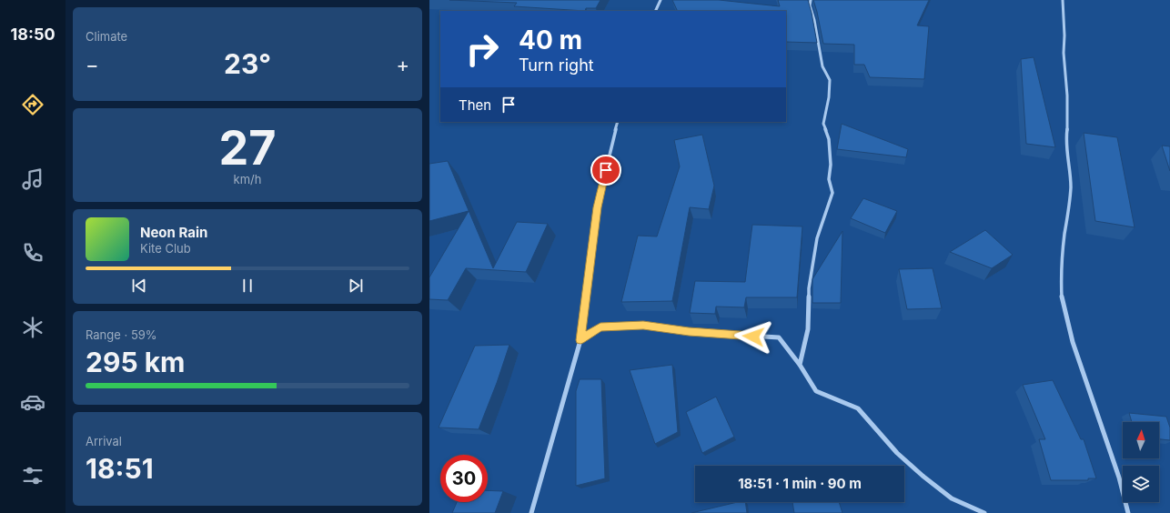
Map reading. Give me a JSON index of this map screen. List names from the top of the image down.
{
  "north": "top",
  "page": {
    "tabs": "18:50",
    "tile": [
      "Climate",
      ["27", "km/h"],
      ["Range · 59%", "295 km"],
      ["Arrival", "18:51"]
    ],
    "turn": ["40 m", "Turn right"],
    "heat": ["−", "23°", "+"],
    "then": "Then",
    "song": ["Neon Rain", "Kite Club"],
    "limit": "30",
    "trip": "18:51 · 1 min · 90 m"
  }
}
